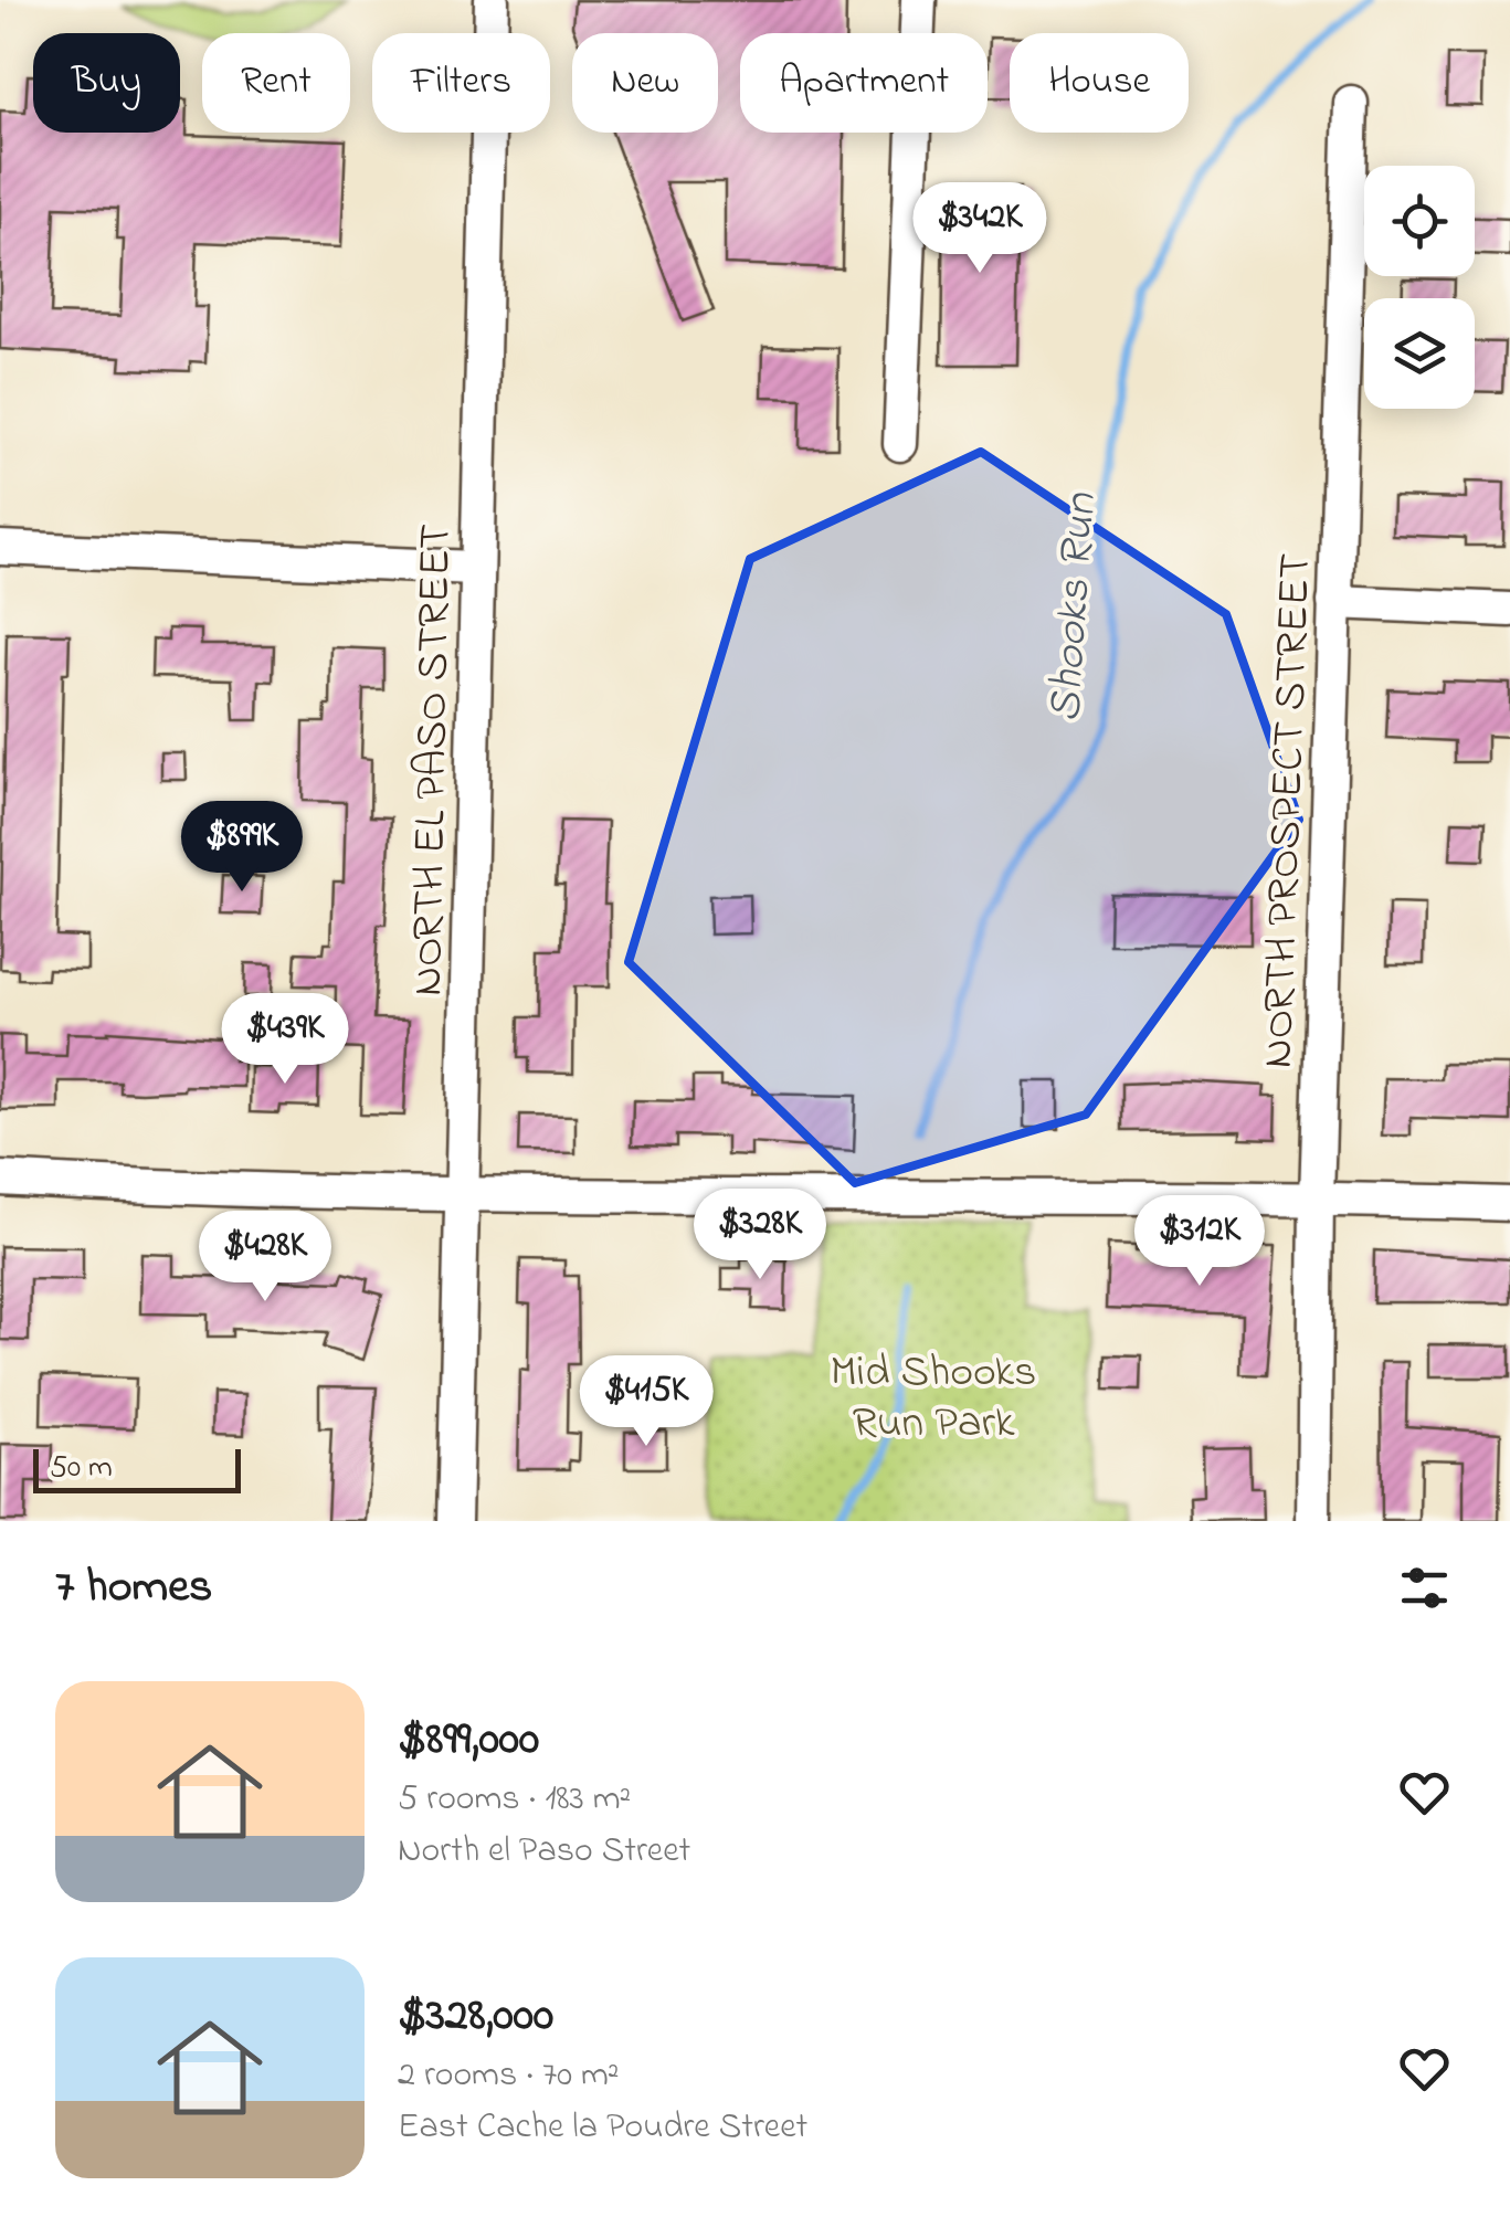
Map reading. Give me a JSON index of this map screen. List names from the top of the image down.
{
  "streets": {
    "street": ["NORTH EL PASO STREET", "NORTH PROSPECT STREET"]
  },
  "water": ["Shooks Run"],
  "parks": ["Mid Shooks Run Park"],
  "scale_bar": "50 m",
  "page": {
    "chip": [
      "Buy",
      "Rent",
      "Filters",
      "New",
      "Apartment",
      "House"
    ],
    "price": [
      "$342K",
      "$899K",
      "$439K",
      "$328K",
      "$312K",
      "$428K",
      "$415K"
    ],
    "scale": "50 m",
    "heading": "7 homes",
    "list": [
      {
        "name": "$899,000",
        "note": "5 rooms · 183 m² · North el Paso Street"
      },
      {
        "name": "$328,000",
        "note": "2 rooms · 70 m² · East Cache la Poudre Street"
      }
    ]
  }
}
